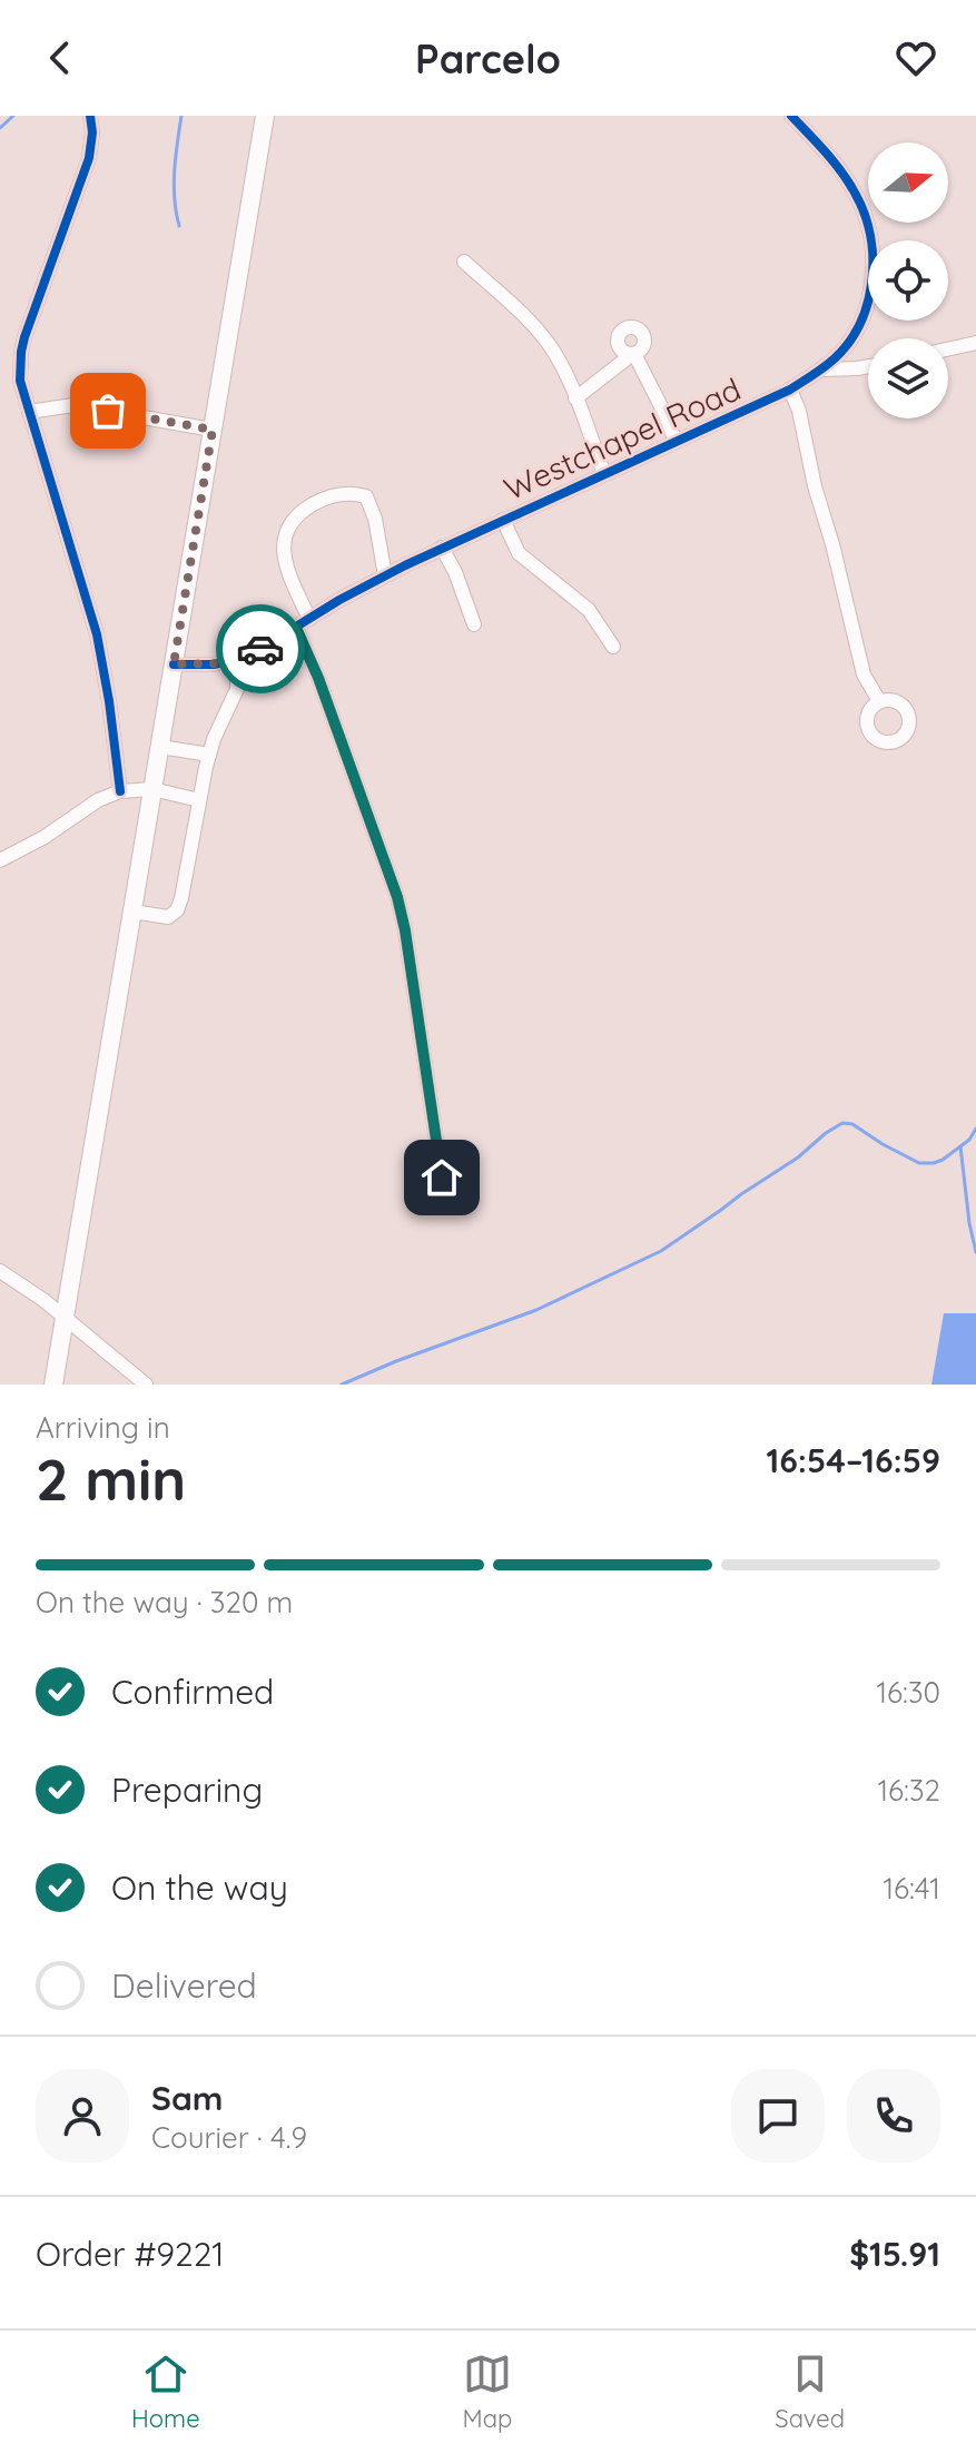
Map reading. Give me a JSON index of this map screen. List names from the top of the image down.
{
  "streets": {
    "street": ["Westchapel Road"]
  },
  "north": "right",
  "page": {
    "header": "Parcelo",
    "heading": ["2 min", "Arriving in", "16:54–16:59"],
    "panel": [
      "Sam",
      "Courier · 4.9",
      "Order #9221",
      "$15.91"
    ],
    "bar": "On the way · 320 m",
    "list": [
      ["Confirmed", "16:30"],
      ["Preparing", "16:32"],
      ["On the way", "16:41"],
      "Delivered"
    ],
    "tabs": ["Home", "Map", "Saved"]
  }
}
